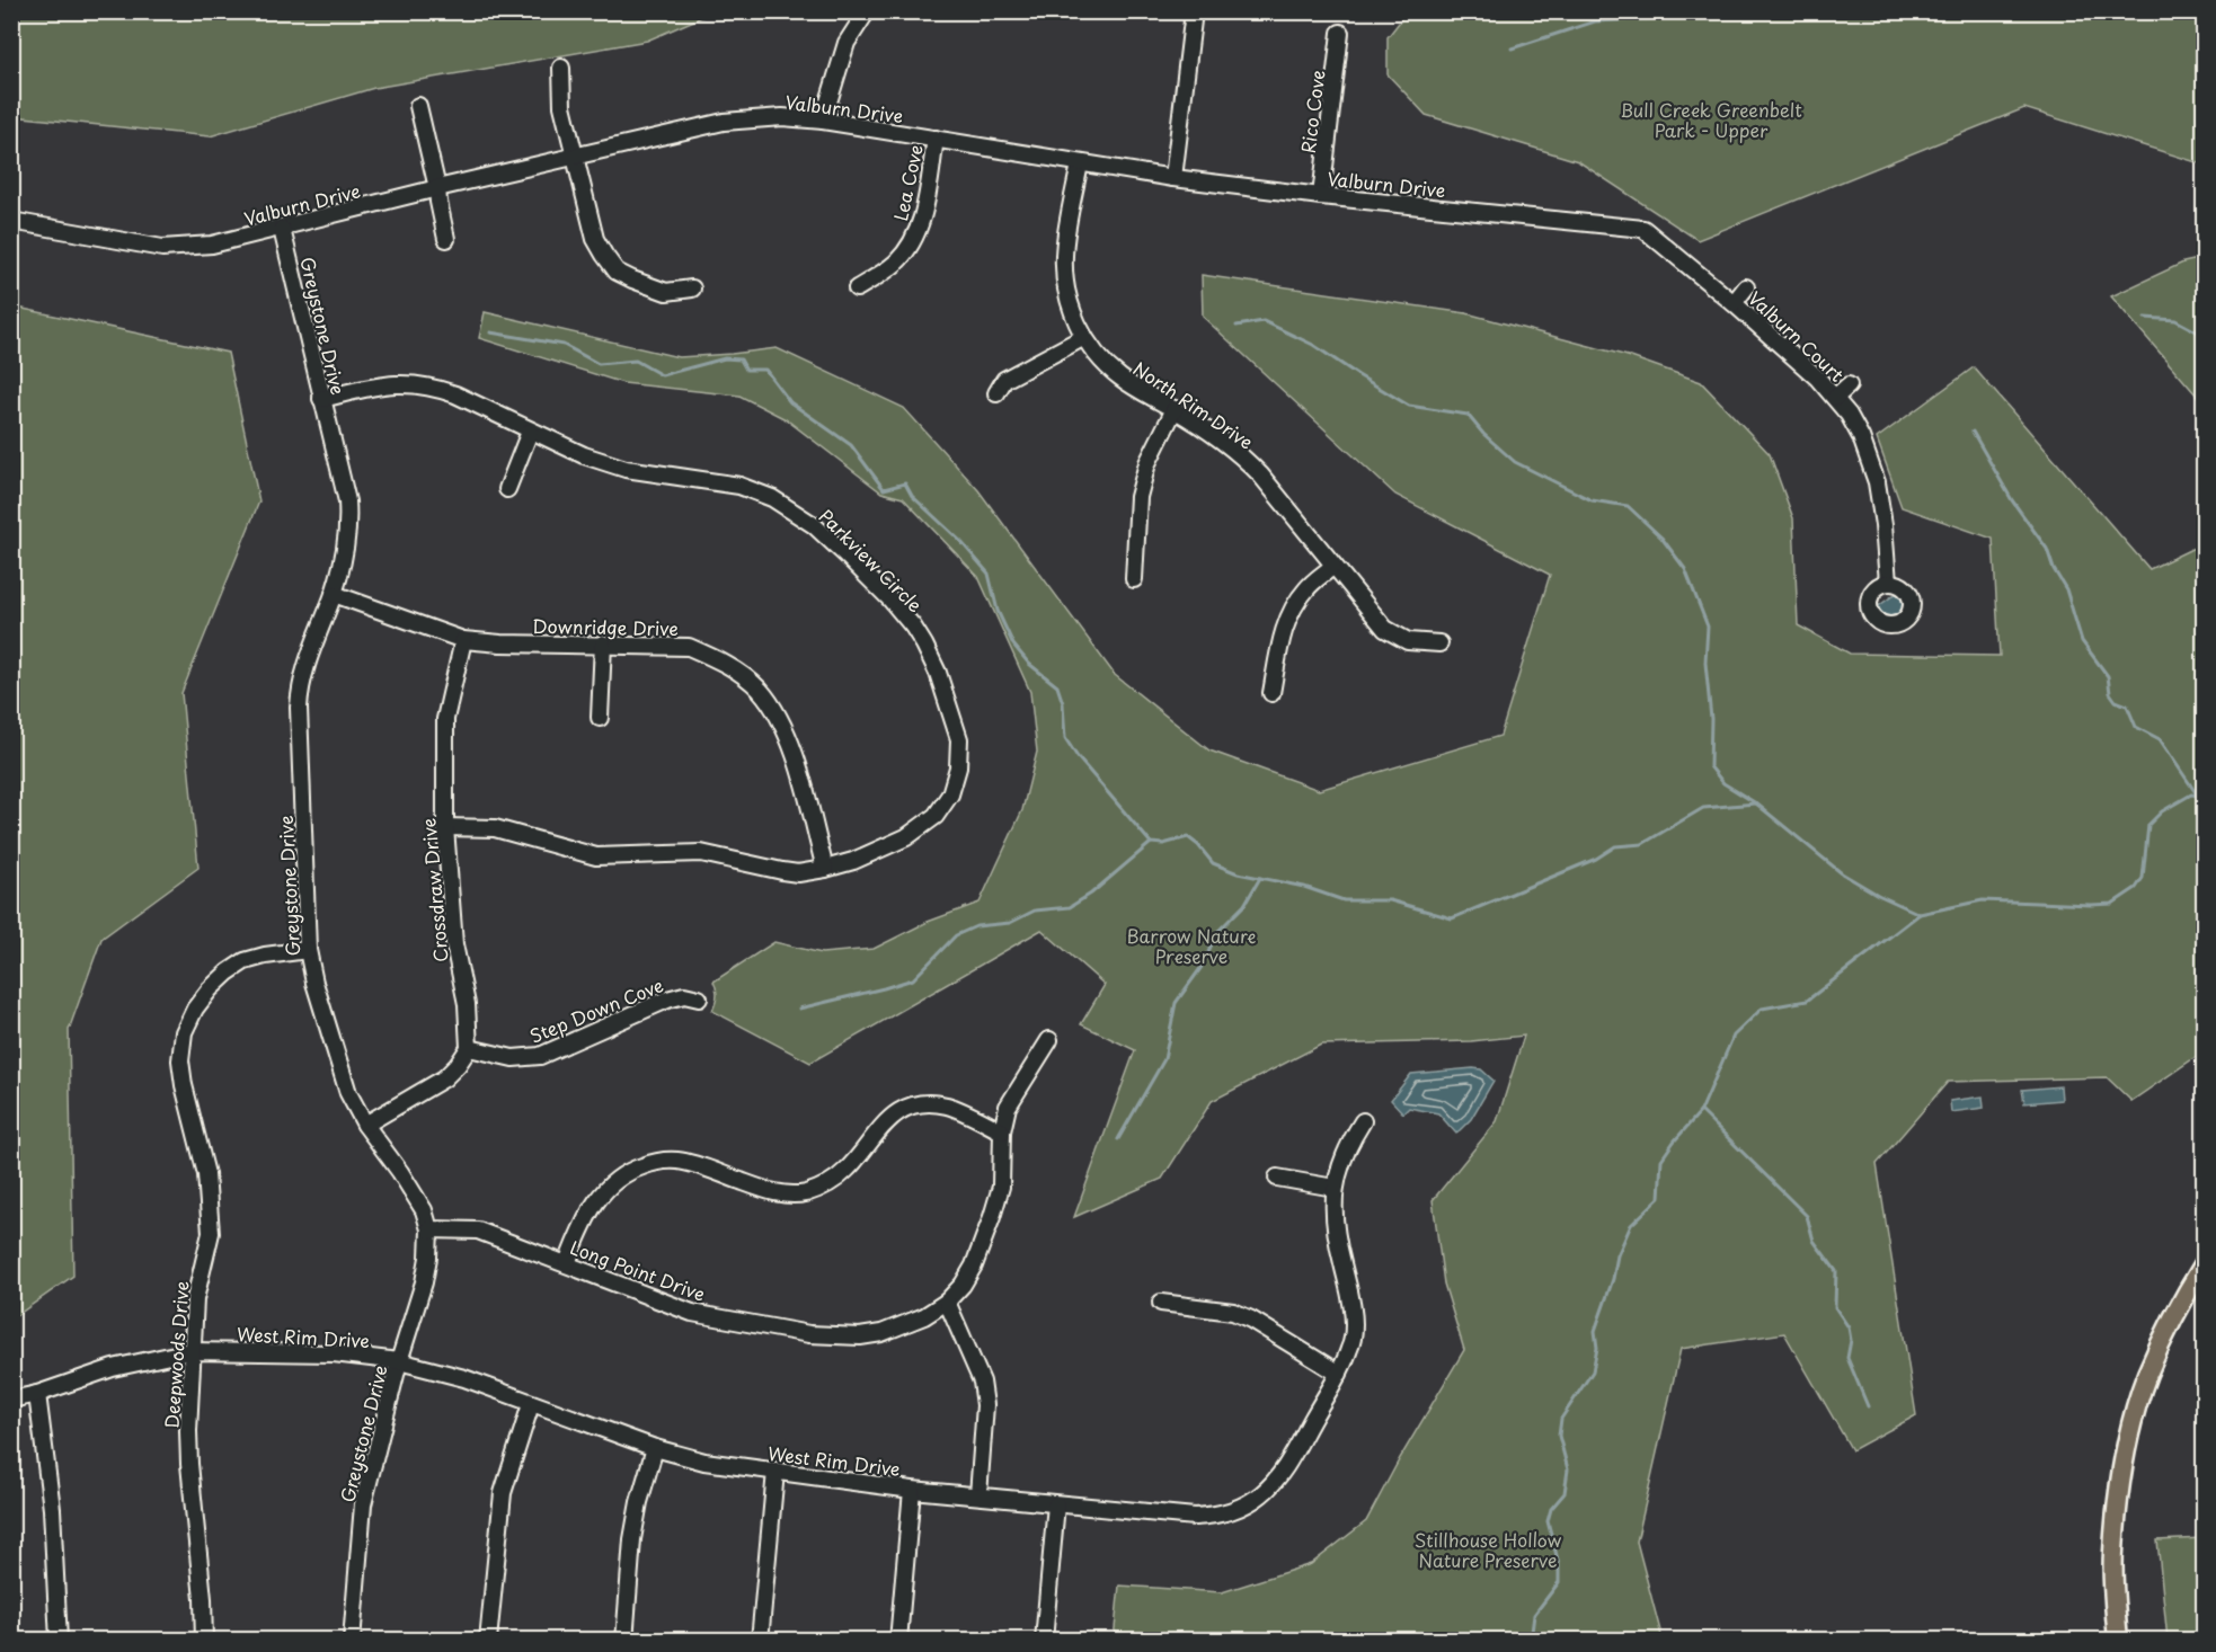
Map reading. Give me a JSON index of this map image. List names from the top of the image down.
{
  "streets": {
    "street": [
      "Valburn Drive",
      "Rico Cove",
      "Lea Cove",
      "Greystone Drive",
      "Valburn Court",
      "North Rim Drive",
      "Parkview Circle",
      "Downridge Drive",
      "Crossdraw Drive",
      "Step Down Cove",
      "Long Point Drive",
      "West Rim Drive",
      "Deepwoods Drive"
    ]
  },
  "crossings": [
    ["Valburn Drive", "Rico Cove"],
    ["Valburn Drive", "Lea Cove"],
    ["Valburn Drive", "Greystone Drive"],
    ["Valburn Drive", "Valburn Court"],
    ["Valburn Drive", "North Rim Drive"],
    ["Greystone Drive", "Parkview Circle"],
    ["Greystone Drive", "Downridge Drive"],
    ["Greystone Drive", "Long Point Drive"],
    ["Greystone Drive", "West Rim Drive"],
    ["Greystone Drive", "Deepwoods Drive"],
    ["Parkview Circle", "Downridge Drive"],
    ["Parkview Circle", "Crossdraw Drive"],
    ["Downridge Drive", "Crossdraw Drive"],
    ["Crossdraw Drive", "Step Down Cove"],
    ["West Rim Drive", "Deepwoods Drive"]
  ],
  "parks": ["Bull Creek Greenbelt Park - Upper", "Barrow Nature Preserve", "Stillhouse Hollow Nature Preserve"]
}
